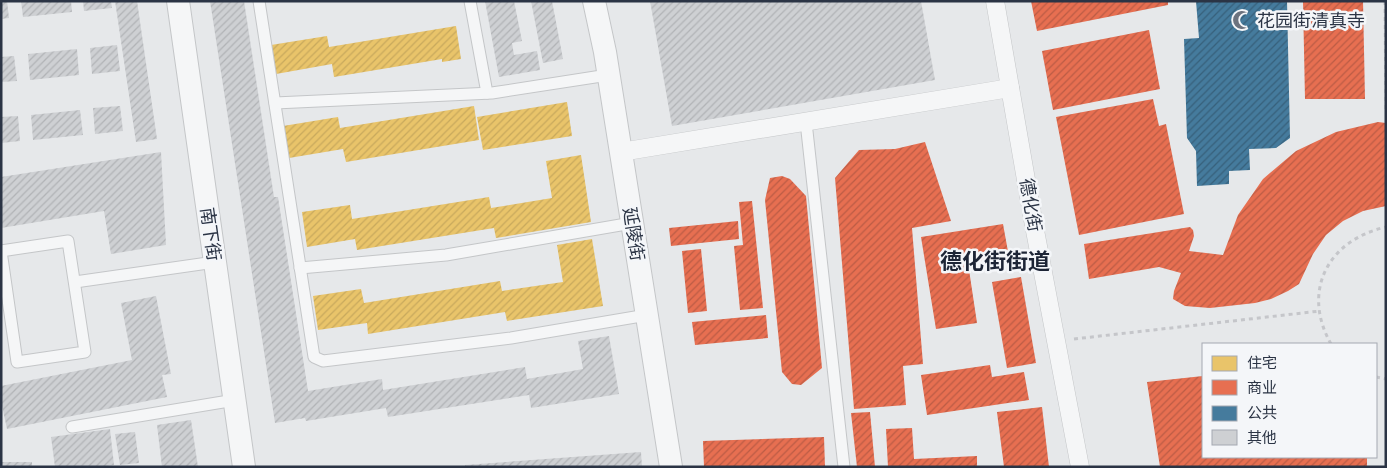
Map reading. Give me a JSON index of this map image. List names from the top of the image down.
{
  "streets": {
    "street": ["德化街", "南下街", "延陵街"]
  },
  "districts": ["德化街街道"],
  "places": {
    "mosque": ["花园街清真寺"]
  },
  "legend": [
    "住宅",
    "商业",
    "公共",
    "其他"
  ]
}
